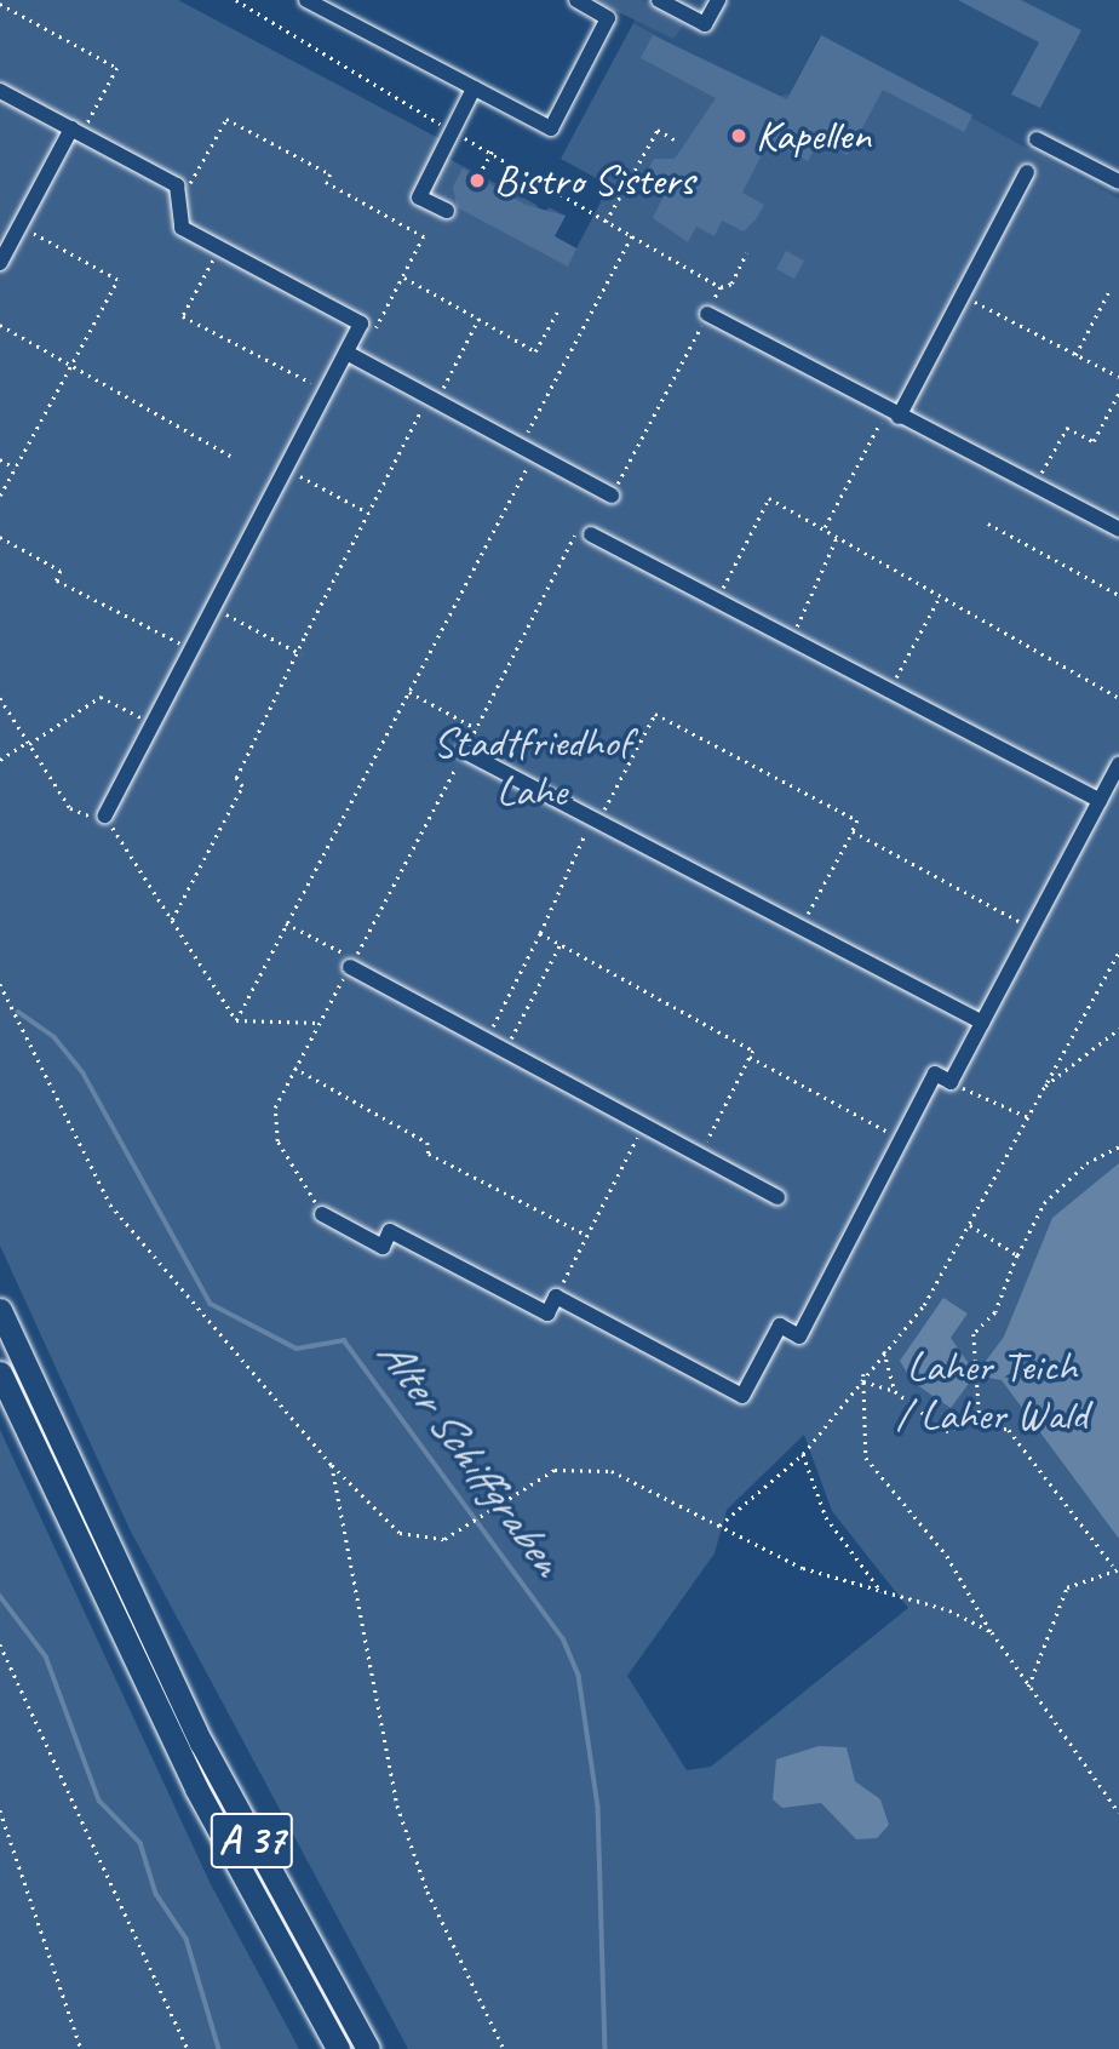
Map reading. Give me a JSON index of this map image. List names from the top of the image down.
{
  "streets": {
    "highway": ["A 37"]
  },
  "water": ["Alter Schiffgraben"],
  "parks": ["Stadtfriedhof Lahe", "Laher Teich / Laher Wald"],
  "places": ["Kapellen", "Bistro Sisters"]
}
